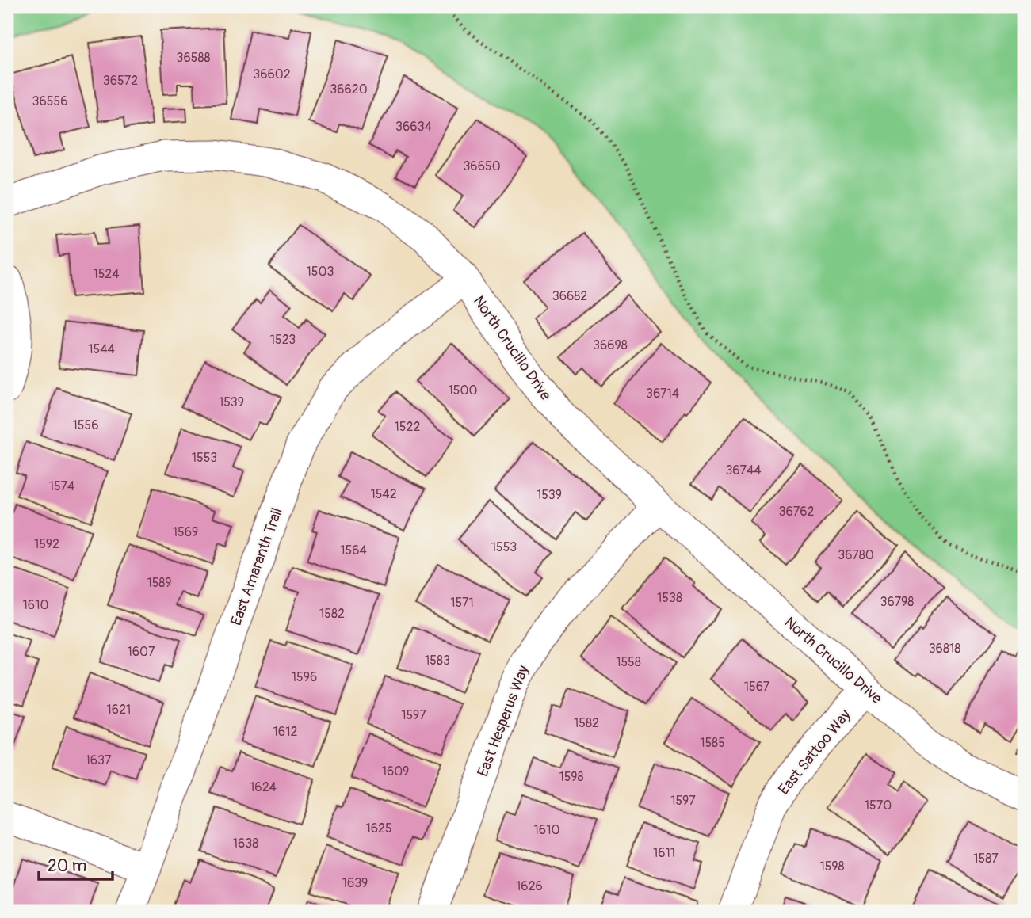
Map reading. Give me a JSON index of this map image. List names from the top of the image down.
{
  "streets": {
    "street": [
      "North Crucillo Drive",
      "East Amaranth Trail",
      "East Hesperus Way",
      "East Sattoo Way"
    ]
  },
  "crossings": [
    ["North Crucillo Drive", "East Amaranth Trail"],
    ["North Crucillo Drive", "East Hesperus Way"],
    ["North Crucillo Drive", "East Sattoo Way"]
  ],
  "house_numbers": [
    "36588",
    "36602",
    "36572",
    "36620",
    "36556",
    "36634",
    "36650",
    "1503",
    "1524",
    "36682",
    "1523",
    "36698",
    "1544",
    "1500",
    "36714",
    "1539",
    "1556",
    "1522",
    "1553",
    "36744",
    "1574",
    "1542",
    "1539",
    "36762",
    "1569",
    "1592",
    "1553",
    "1564",
    "36780",
    "1589",
    "1538",
    "36798",
    "1571",
    "1610",
    "1582",
    "36818",
    "1607",
    "1583",
    "1558",
    "1596",
    "1567",
    "1621",
    "1597",
    "1582",
    "1612",
    "1585",
    "1637",
    "1609",
    "1598",
    "1624",
    "1597",
    "1570",
    "1625",
    "1610",
    "1638",
    "1611",
    "1587",
    "1598",
    "1639",
    "1626"
  ],
  "scale_bar": "20 m"
}
